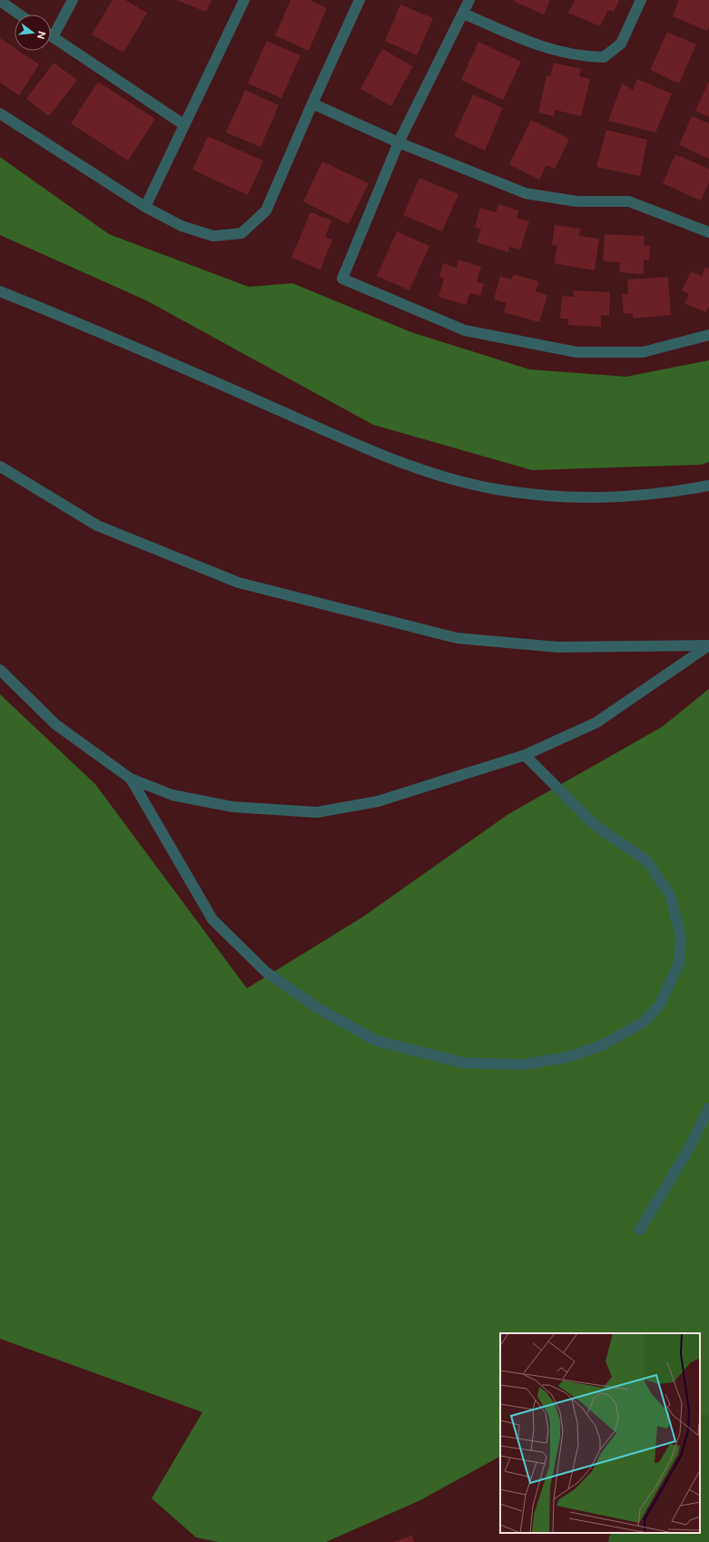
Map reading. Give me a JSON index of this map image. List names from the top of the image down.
{
  "north": "right"
}
